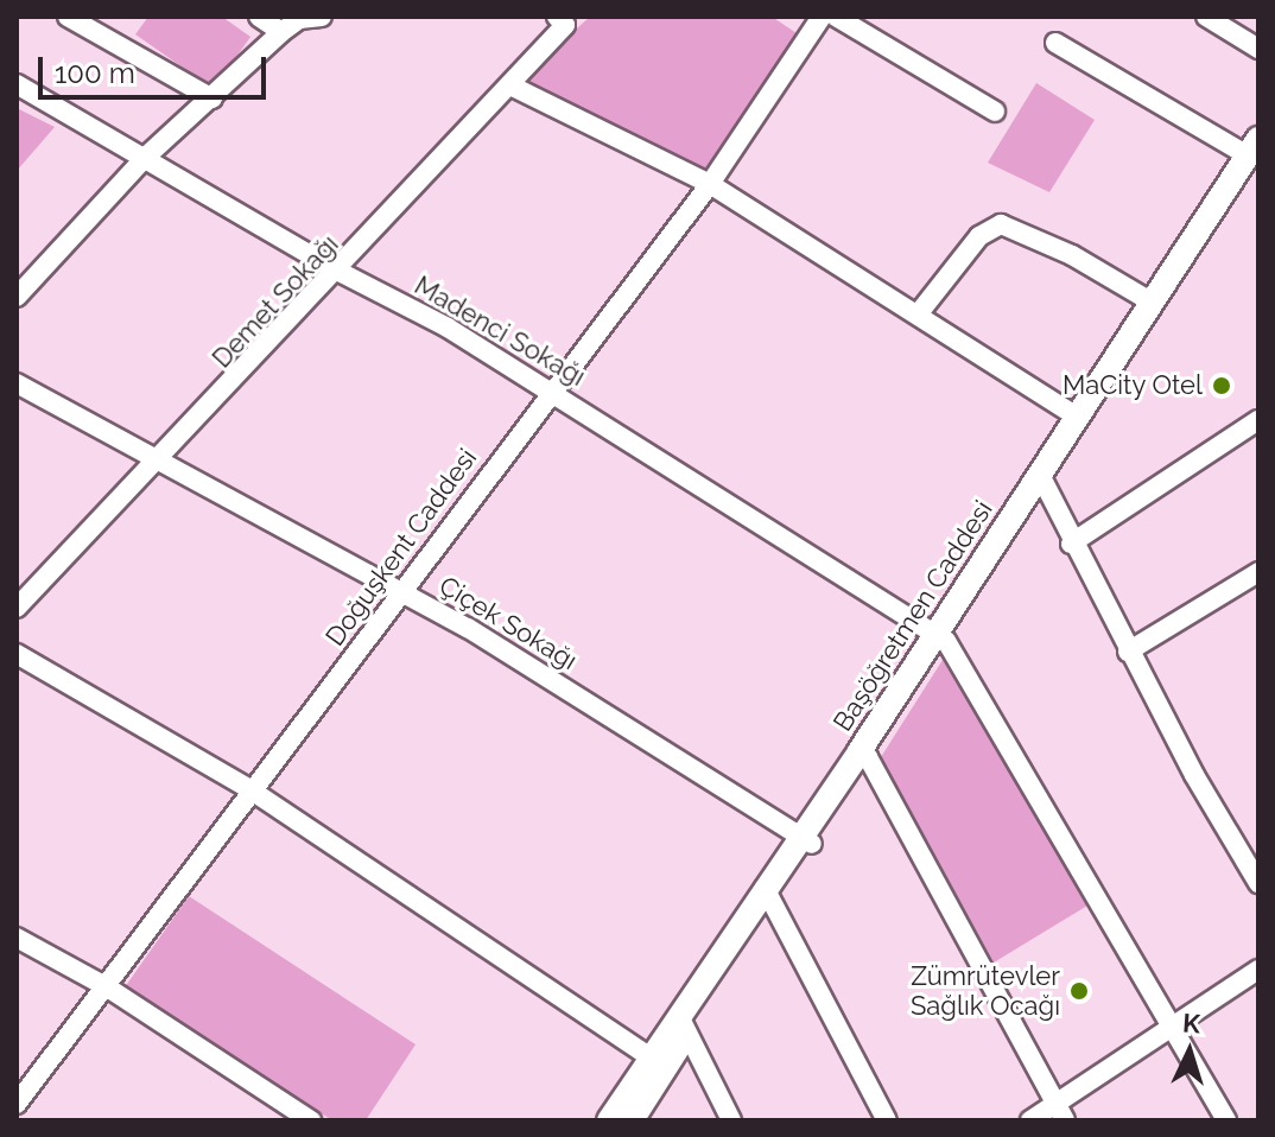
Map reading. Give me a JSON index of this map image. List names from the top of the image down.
{
  "streets": {
    "main road": ["Başöğretmen Caddesi"],
    "street": [
      "Demet Sokağı",
      "Madenci Sokağı",
      "Doğuşkent Caddesi",
      "Çiçek Sokağı"
    ]
  },
  "crossings": [
    ["Demet Sokağı", "Madenci Sokağı"],
    ["Demet Sokağı", "Çiçek Sokağı"],
    ["Madenci Sokağı", "Doğuşkent Caddesi"],
    ["Madenci Sokağı", "Başöğretmen Caddesi"],
    ["Doğuşkent Caddesi", "Çiçek Sokağı"],
    ["Başöğretmen Caddesi", "Çiçek Sokağı"]
  ],
  "places": ["MaCity Otel", "Zümrütevler Sağlık Ocağı"],
  "scale_bar": "100 m",
  "north": "top"
}
